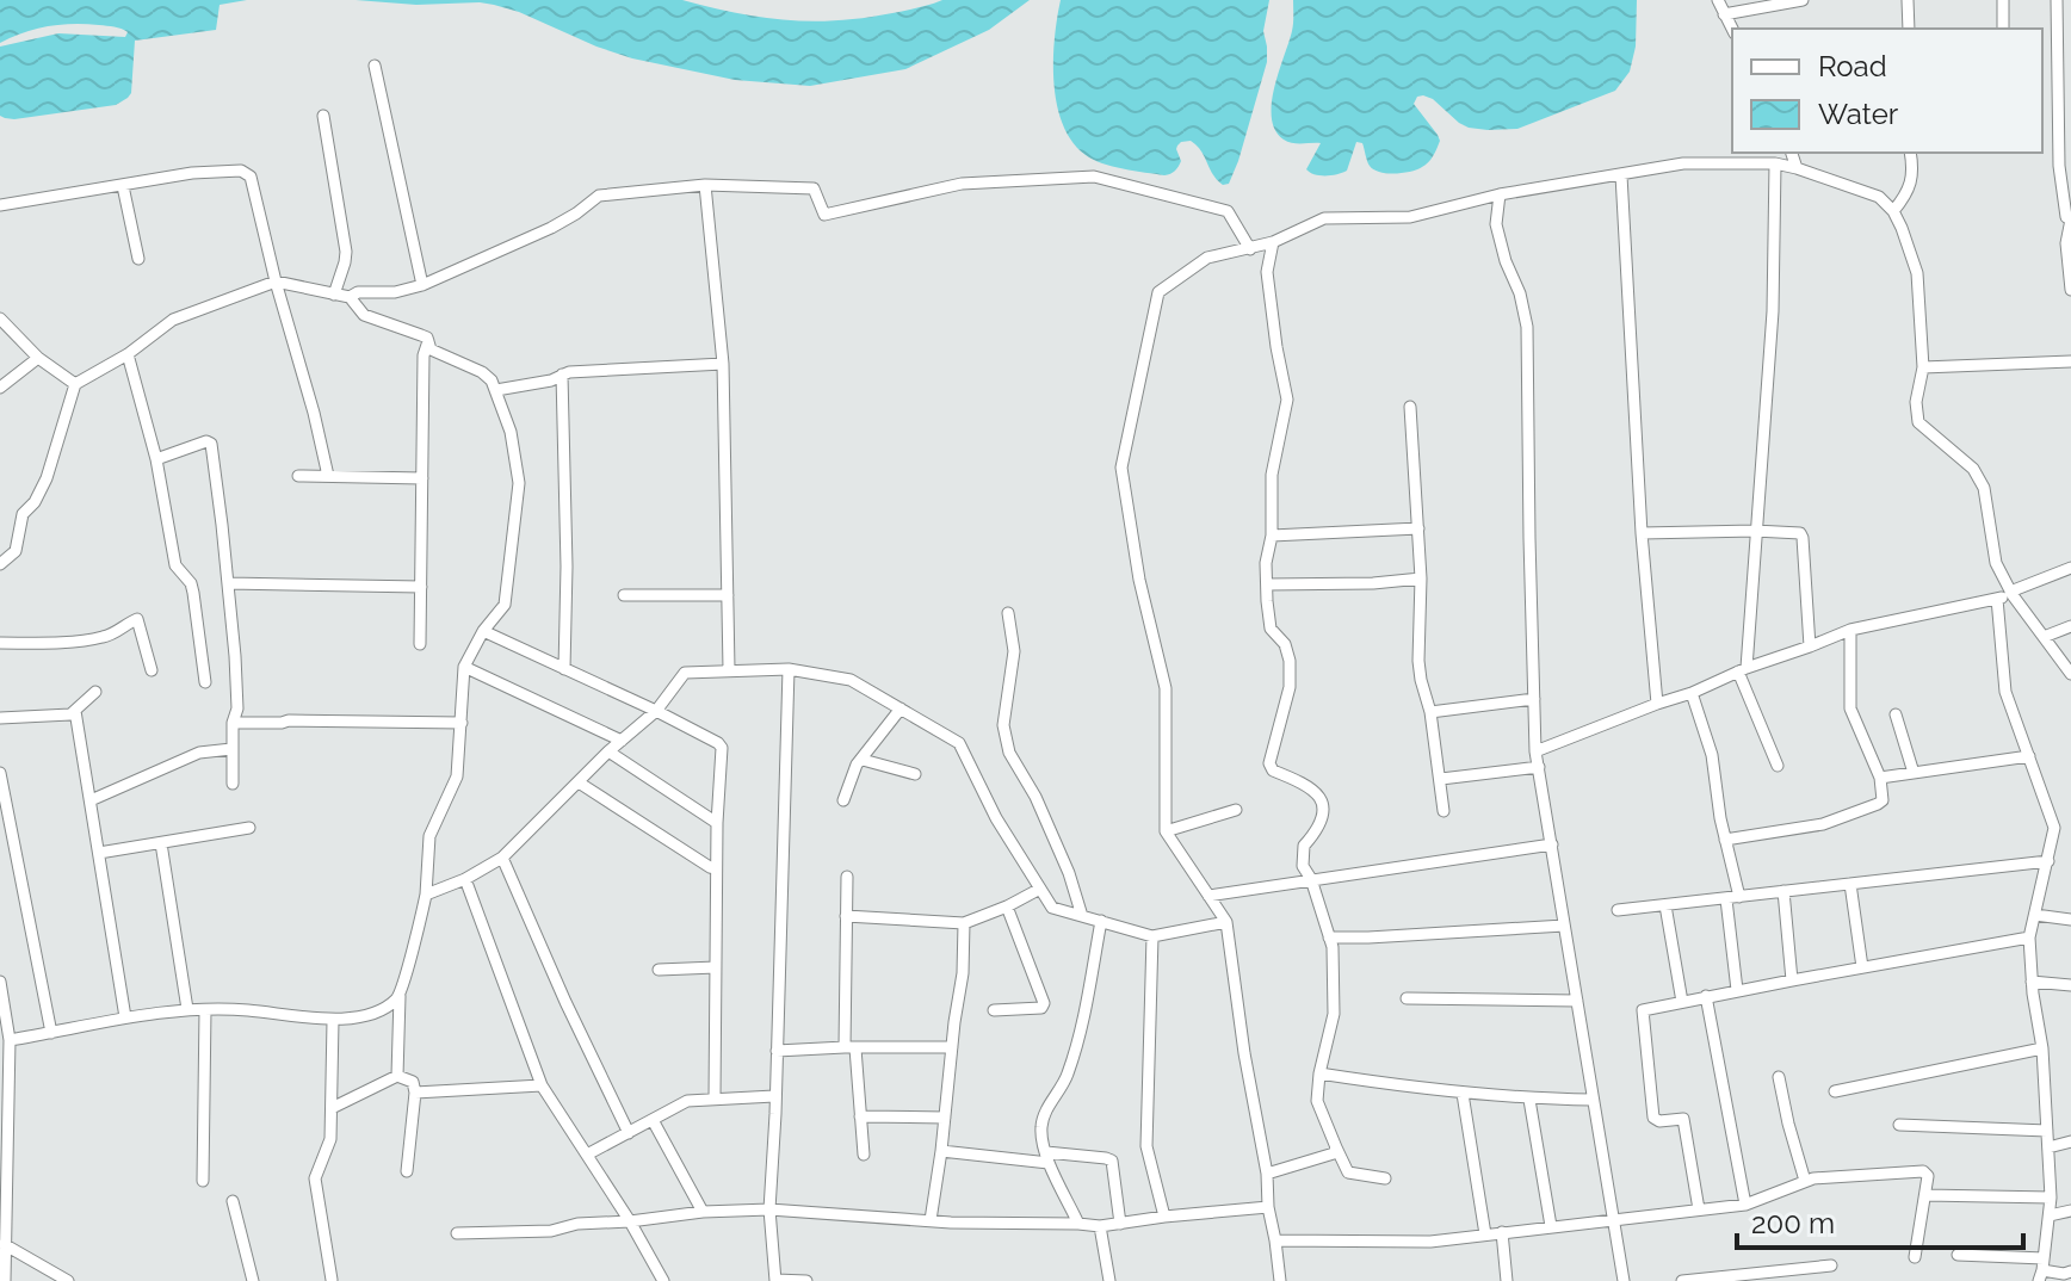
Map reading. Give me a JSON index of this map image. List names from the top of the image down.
{
  "legend": ["Road", "Water"],
  "scale_bar": "200 m"
}
